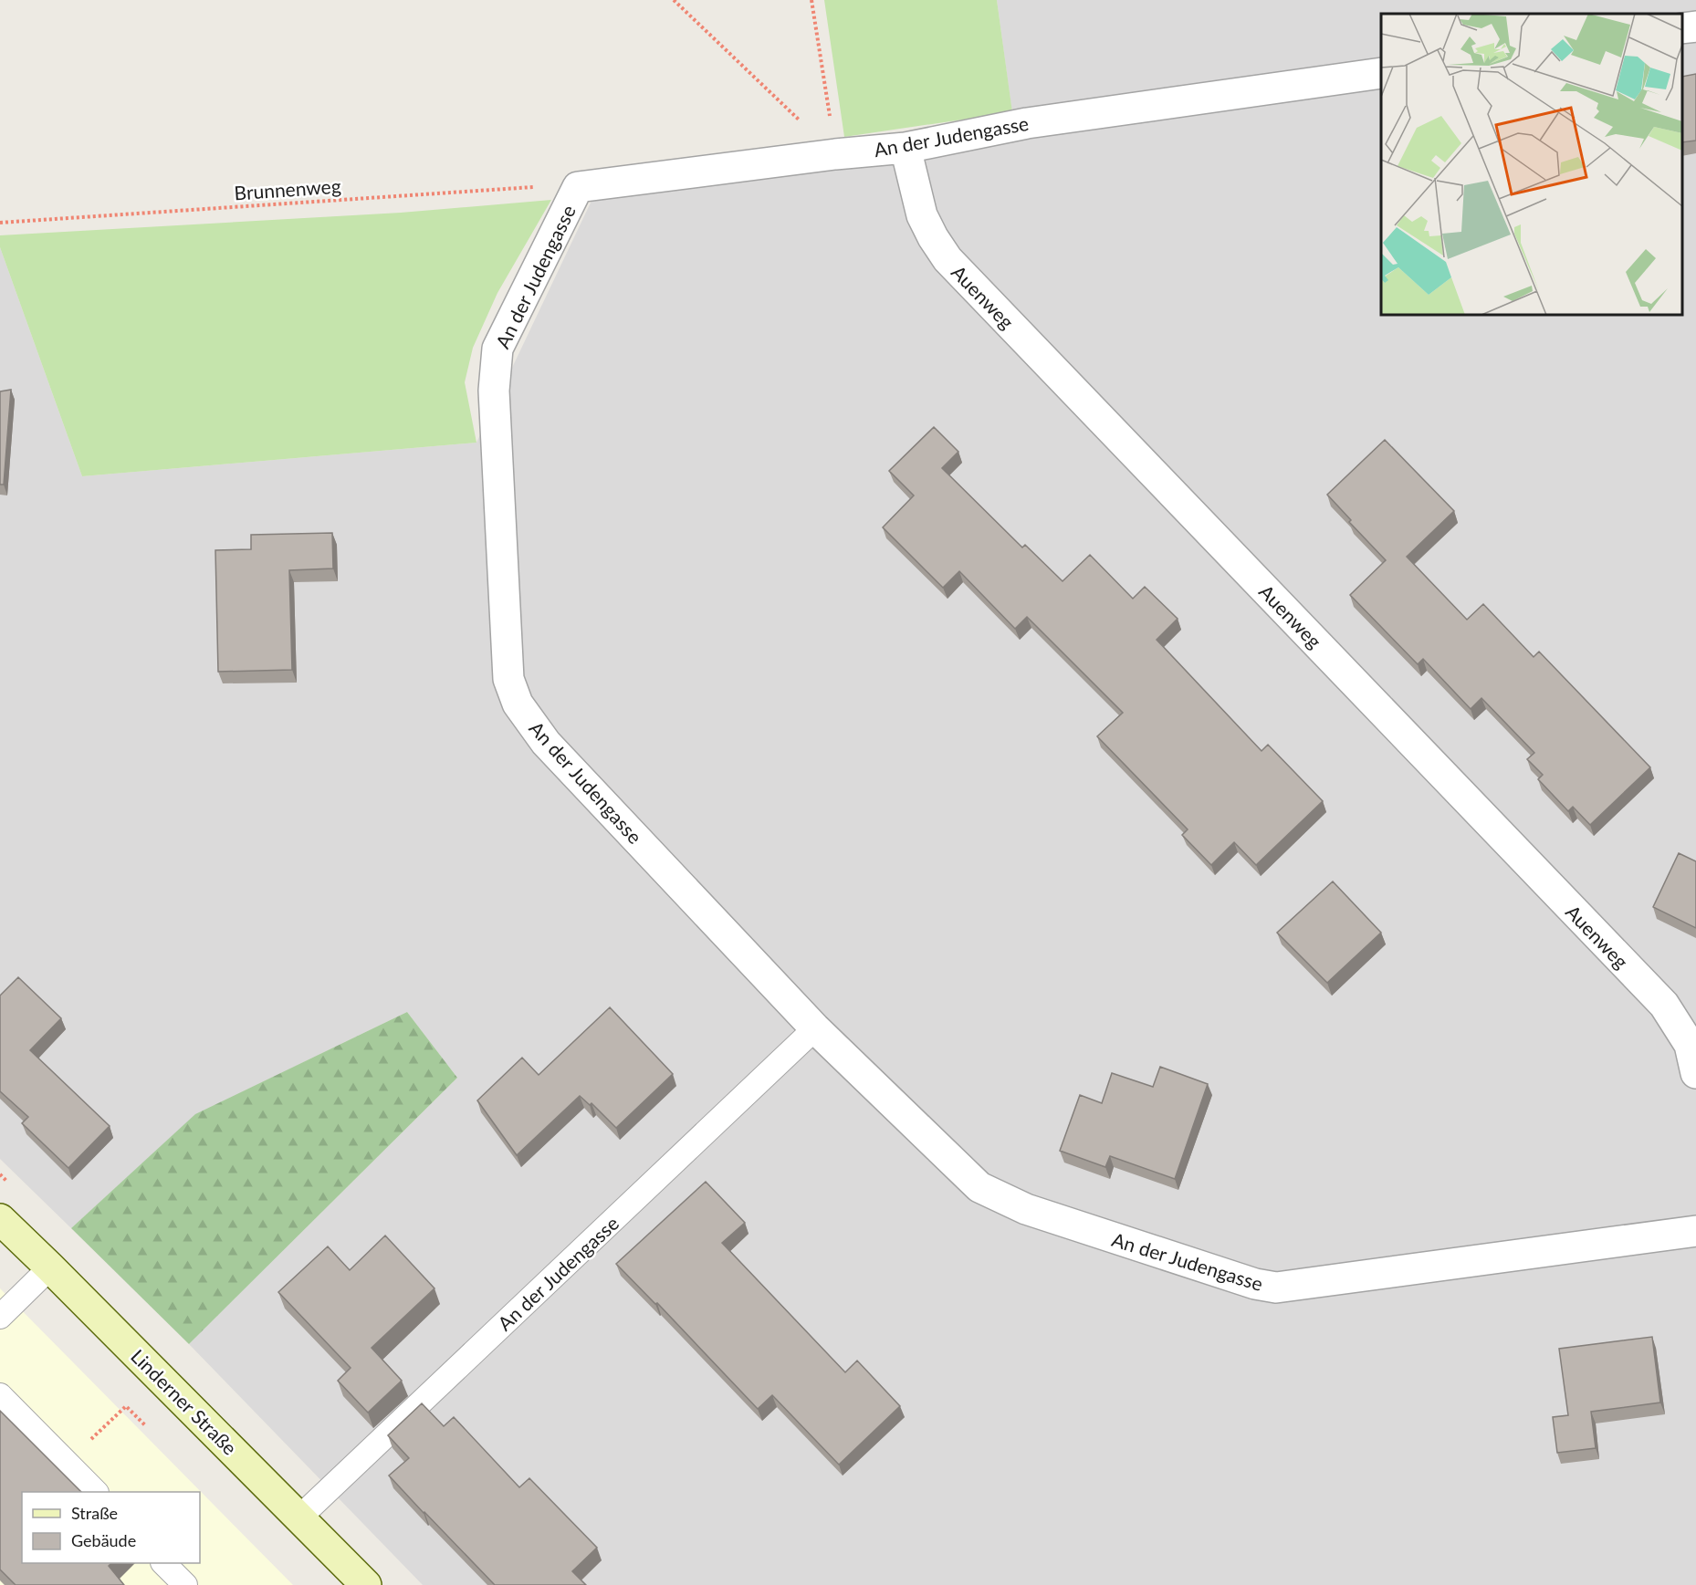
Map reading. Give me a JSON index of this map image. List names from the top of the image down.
{
  "streets": {
    "main road": ["Linderner Straße"],
    "street": ["An der Judengasse", "Auenweg"],
    "path": ["Brunnenweg"]
  },
  "crossings": [
    ["An der Judengasse", "Brunnenweg"],
    ["An der Judengasse", "Auenweg"],
    ["An der Judengasse", "Linderner Straße"]
  ],
  "legend": ["Straße", "Gebäude"]
}
